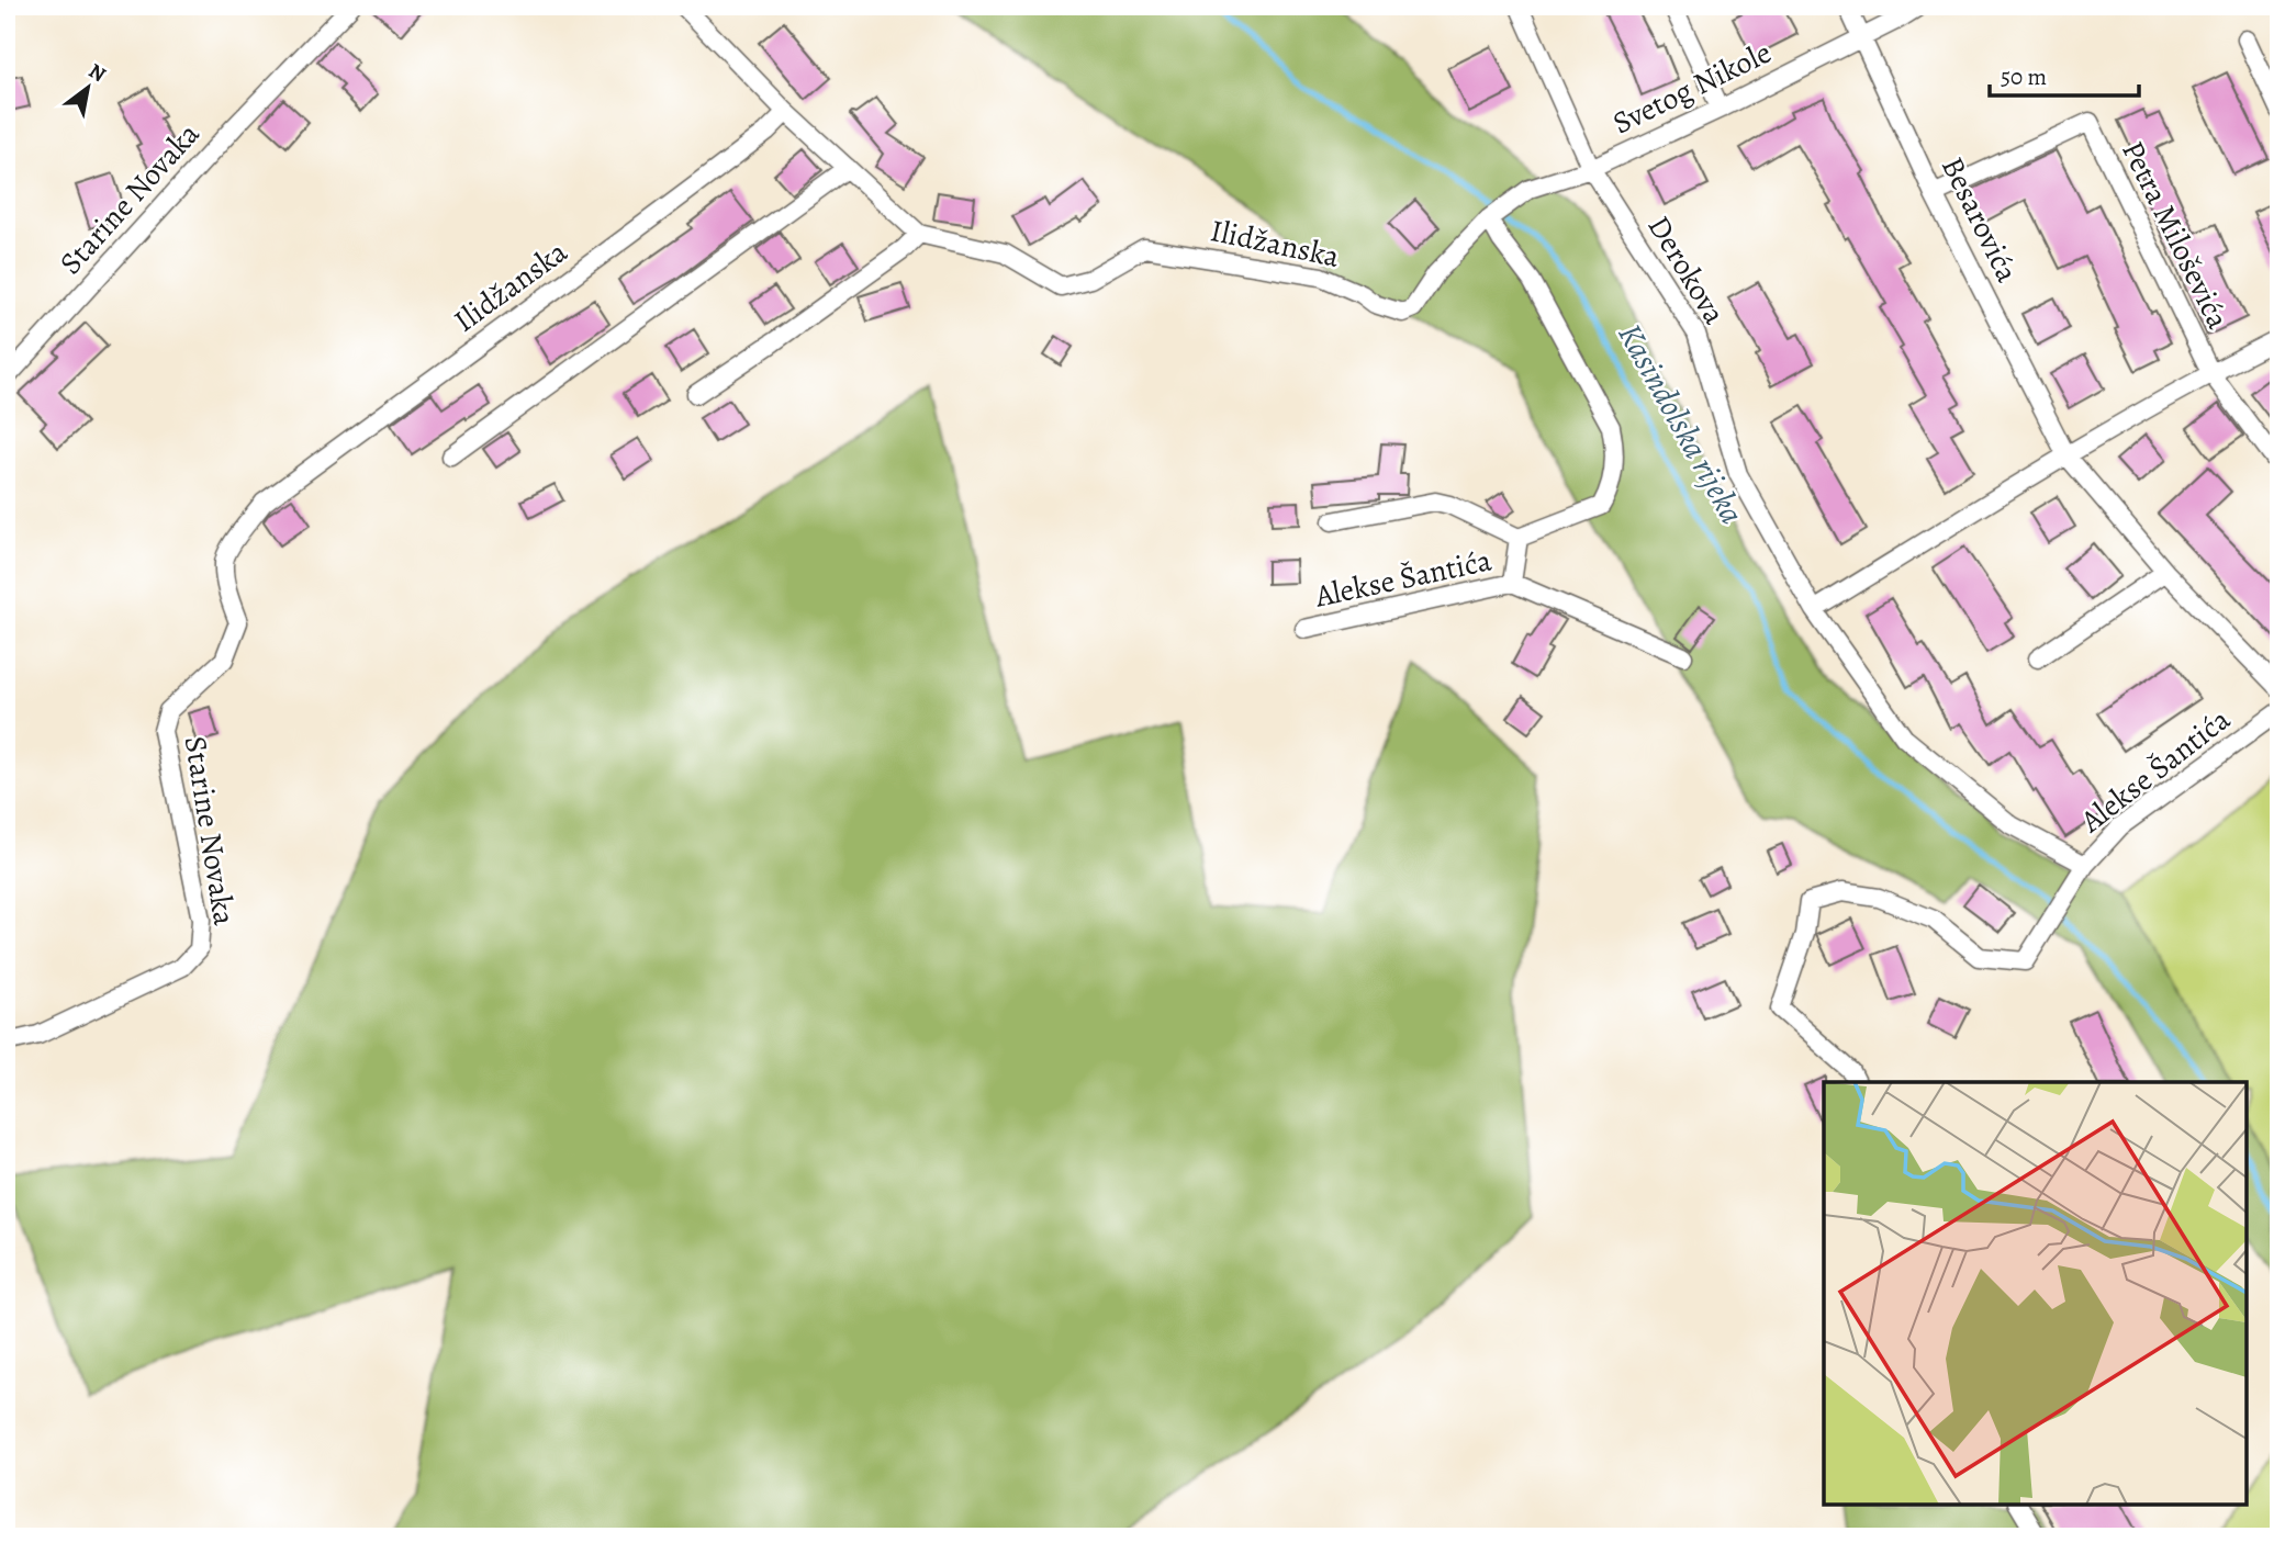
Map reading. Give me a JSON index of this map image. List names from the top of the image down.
{
  "streets": {
    "street": [
      "Svetog Nikole",
      "Starine Novaka",
      "Besarovića",
      "Petra Miloševića",
      "Ilidžanska",
      "Derokova",
      "Alekse Šantića"
    ]
  },
  "crossings": [
    ["Svetog Nikole", "Besarovića"],
    ["Svetog Nikole", "Ilidžanska"],
    ["Svetog Nikole", "Derokova"],
    ["Starine Novaka", "Ilidžanska"],
    ["Besarovića", "Petra Miloševića"],
    ["Derokova", "Alekse Šantića"]
  ],
  "water": ["Kasindolska rijeka"],
  "scale_bar": "50 m",
  "north": "top right"
}
